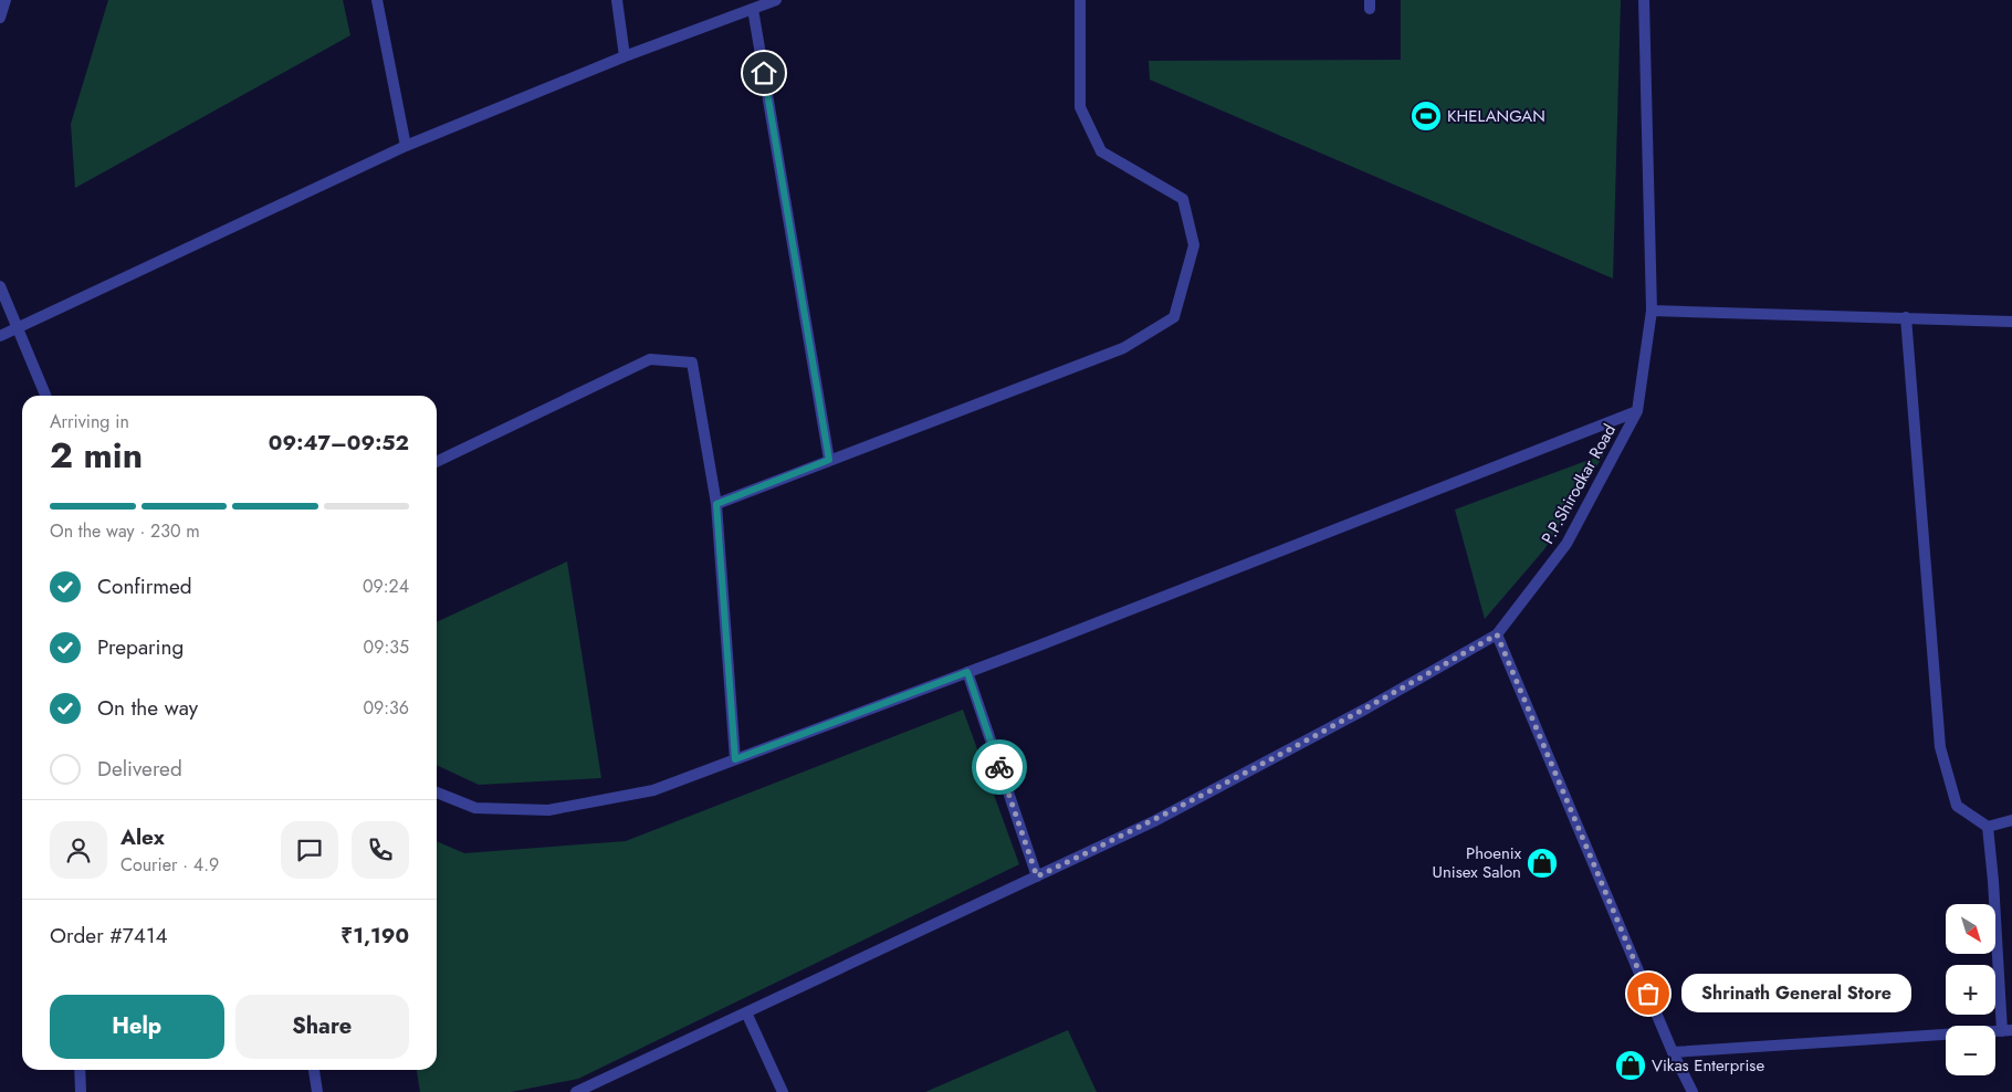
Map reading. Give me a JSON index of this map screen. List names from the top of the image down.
{
  "streets": {
    "street": ["P.P.Shirodkar Road"]
  },
  "places": {
    "sports": ["KHELANGAN"],
    "shop": ["Phoenix Unisex Salon", "Vikas Enterprise"],
    "other": ["Shrinath General Store"]
  },
  "north": "bottom right",
  "page": {
    "heading": ["2 min", "Arriving in", "09:47–09:52"],
    "panel": [
      "Alex",
      "Courier · 4.9",
      "Order #7414",
      "₹1,190"
    ],
    "bar": "On the way · 230 m",
    "list": [
      ["Confirmed", "09:24"],
      ["Preparing", "09:35"],
      ["On the way", "09:36"],
      "Delivered"
    ],
    "map_buttons": ["+", "−"],
    "bubble": "Shrinath General Store",
    "buttons": ["Help", "Share"]
  }
}
